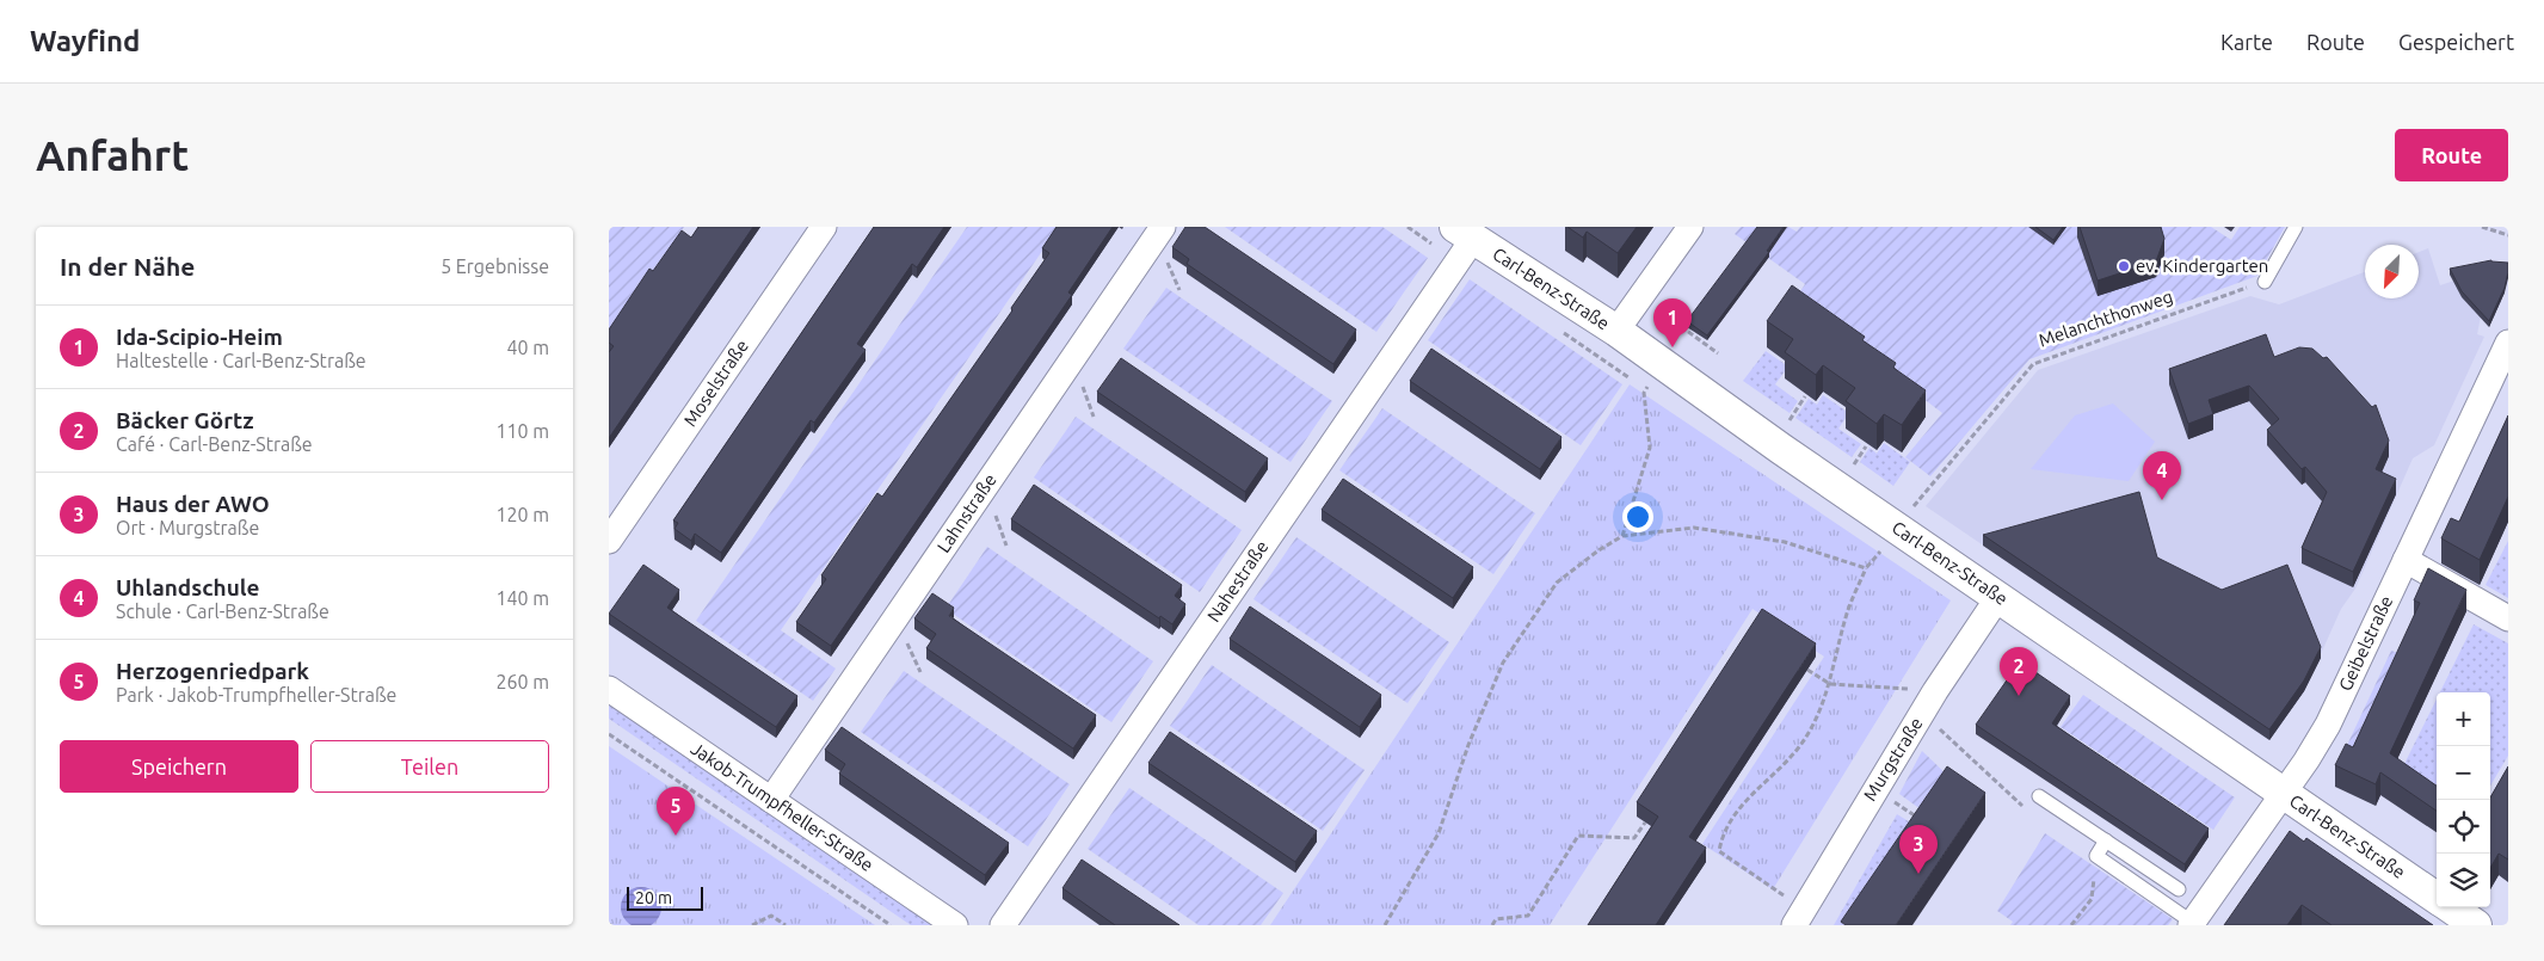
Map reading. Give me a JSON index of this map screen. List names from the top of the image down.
{
  "streets": {
    "street": [
      "Carl-Benz-Straße",
      "Moselstraße",
      "Lahnstraße",
      "Nahestraße",
      "Geibelstraße",
      "Murgstraße",
      "Jakob-Trumpfheller-Straße"
    ],
    "path": ["Melanchthonweg"]
  },
  "crossings": [
    ["Carl-Benz-Straße", "Melanchthonweg"],
    ["Carl-Benz-Straße", "Nahestraße"],
    ["Carl-Benz-Straße", "Geibelstraße"],
    ["Carl-Benz-Straße", "Murgstraße"],
    ["Melanchthonweg", "Murgstraße"],
    ["Lahnstraße", "Jakob-Trumpfheller-Straße"]
  ],
  "places": ["ev. Kindergarten"],
  "scale_bar": "20 m",
  "north": "bottom left",
  "page": {
    "header": "Wayfind",
    "nav": ["Karte", "Route", "Gespeichert"],
    "buttons": [
      "Route",
      ["Speichern", "Teilen"]
    ],
    "title": "Anfahrt",
    "heading": ["In der Nähe", "5 Ergebnisse"],
    "pins": [
      "1",
      "4",
      "2",
      "5",
      "3"
    ],
    "list": [
      {
        "mark": "1",
        "name": "Ida-Scipio-Heim",
        "note": "Haltestelle · Carl-Benz-Straße",
        "value": "40 m"
      },
      {
        "mark": "2",
        "name": "Bäcker Görtz",
        "note": "Café · Carl-Benz-Straße",
        "value": "110 m"
      },
      {
        "mark": "3",
        "name": "Haus der AWO",
        "note": "Ort · Murgstraße",
        "value": "120 m"
      },
      {
        "mark": "4",
        "name": "Uhlandschule",
        "note": "Schule · Carl-Benz-Straße",
        "value": "140 m"
      },
      {
        "mark": "5",
        "name": "Herzogenriedpark",
        "note": "Park · Jakob-Trumpfheller-Straße",
        "value": "260 m"
      }
    ],
    "map_buttons": ["+", "−"],
    "scale": "20 m"
  }
}
